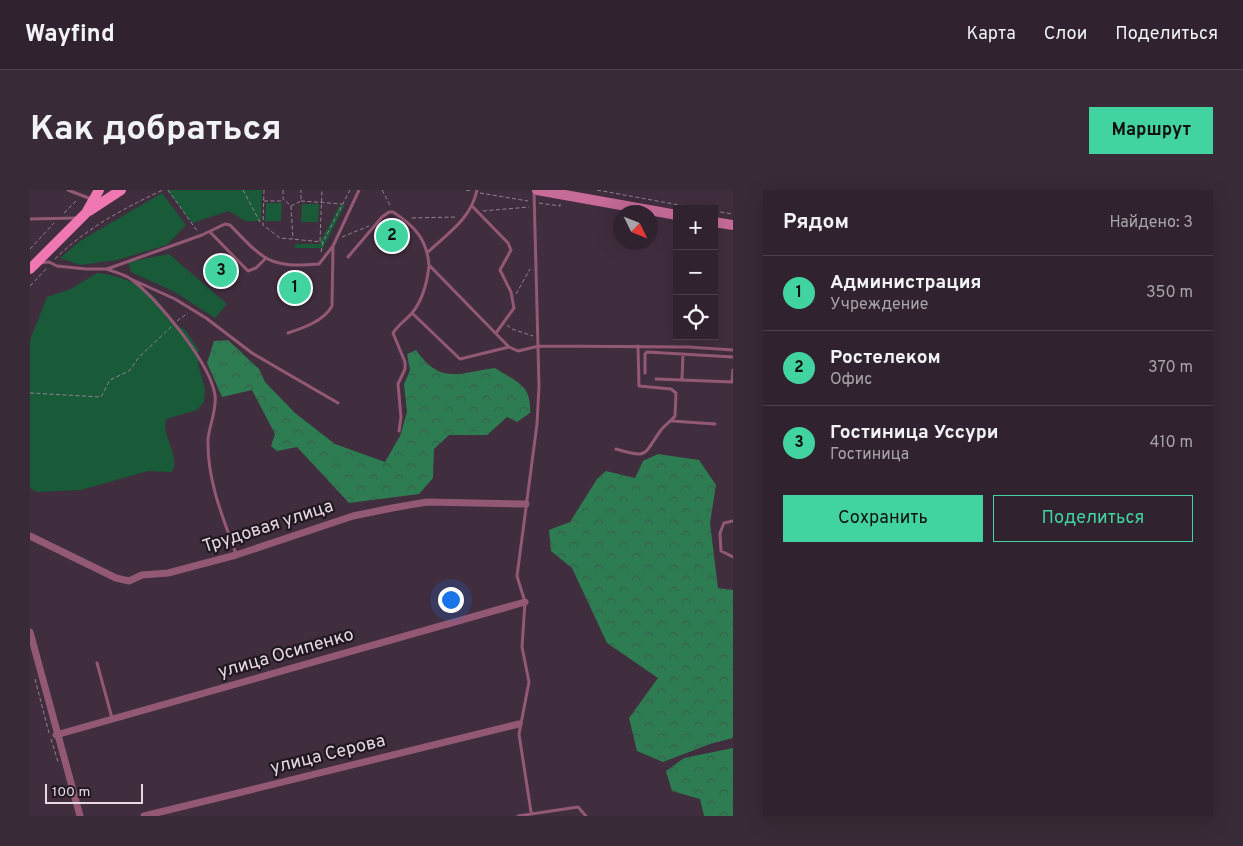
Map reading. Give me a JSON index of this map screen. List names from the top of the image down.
{
  "streets": {
    "street": ["Трудовая улица", "улица Осипенко", "улица Серова"]
  },
  "scale_bar": "100 m",
  "north": "bottom right",
  "page": {
    "header": "Wayfind",
    "nav": ["Карта", "Слои", "Поделиться"],
    "buttons": [
      "Маршрут",
      ["Сохранить", "Поделиться"]
    ],
    "title": "Как добраться",
    "heading": ["Рядом", "Найдено: 3"],
    "map_buttons": ["+", "−"],
    "pins": ["2", "3", "1"],
    "list": [
      {
        "mark": "1",
        "name": "Администрация",
        "note": "Учреждение",
        "value": "350 m"
      },
      {
        "mark": "2",
        "name": "Ростелеком",
        "note": "Офис",
        "value": "370 m"
      },
      {
        "mark": "3",
        "name": "Гостиница Уссури",
        "note": "Гостиница",
        "value": "410 m"
      }
    ],
    "scale": "100 m"
  }
}
